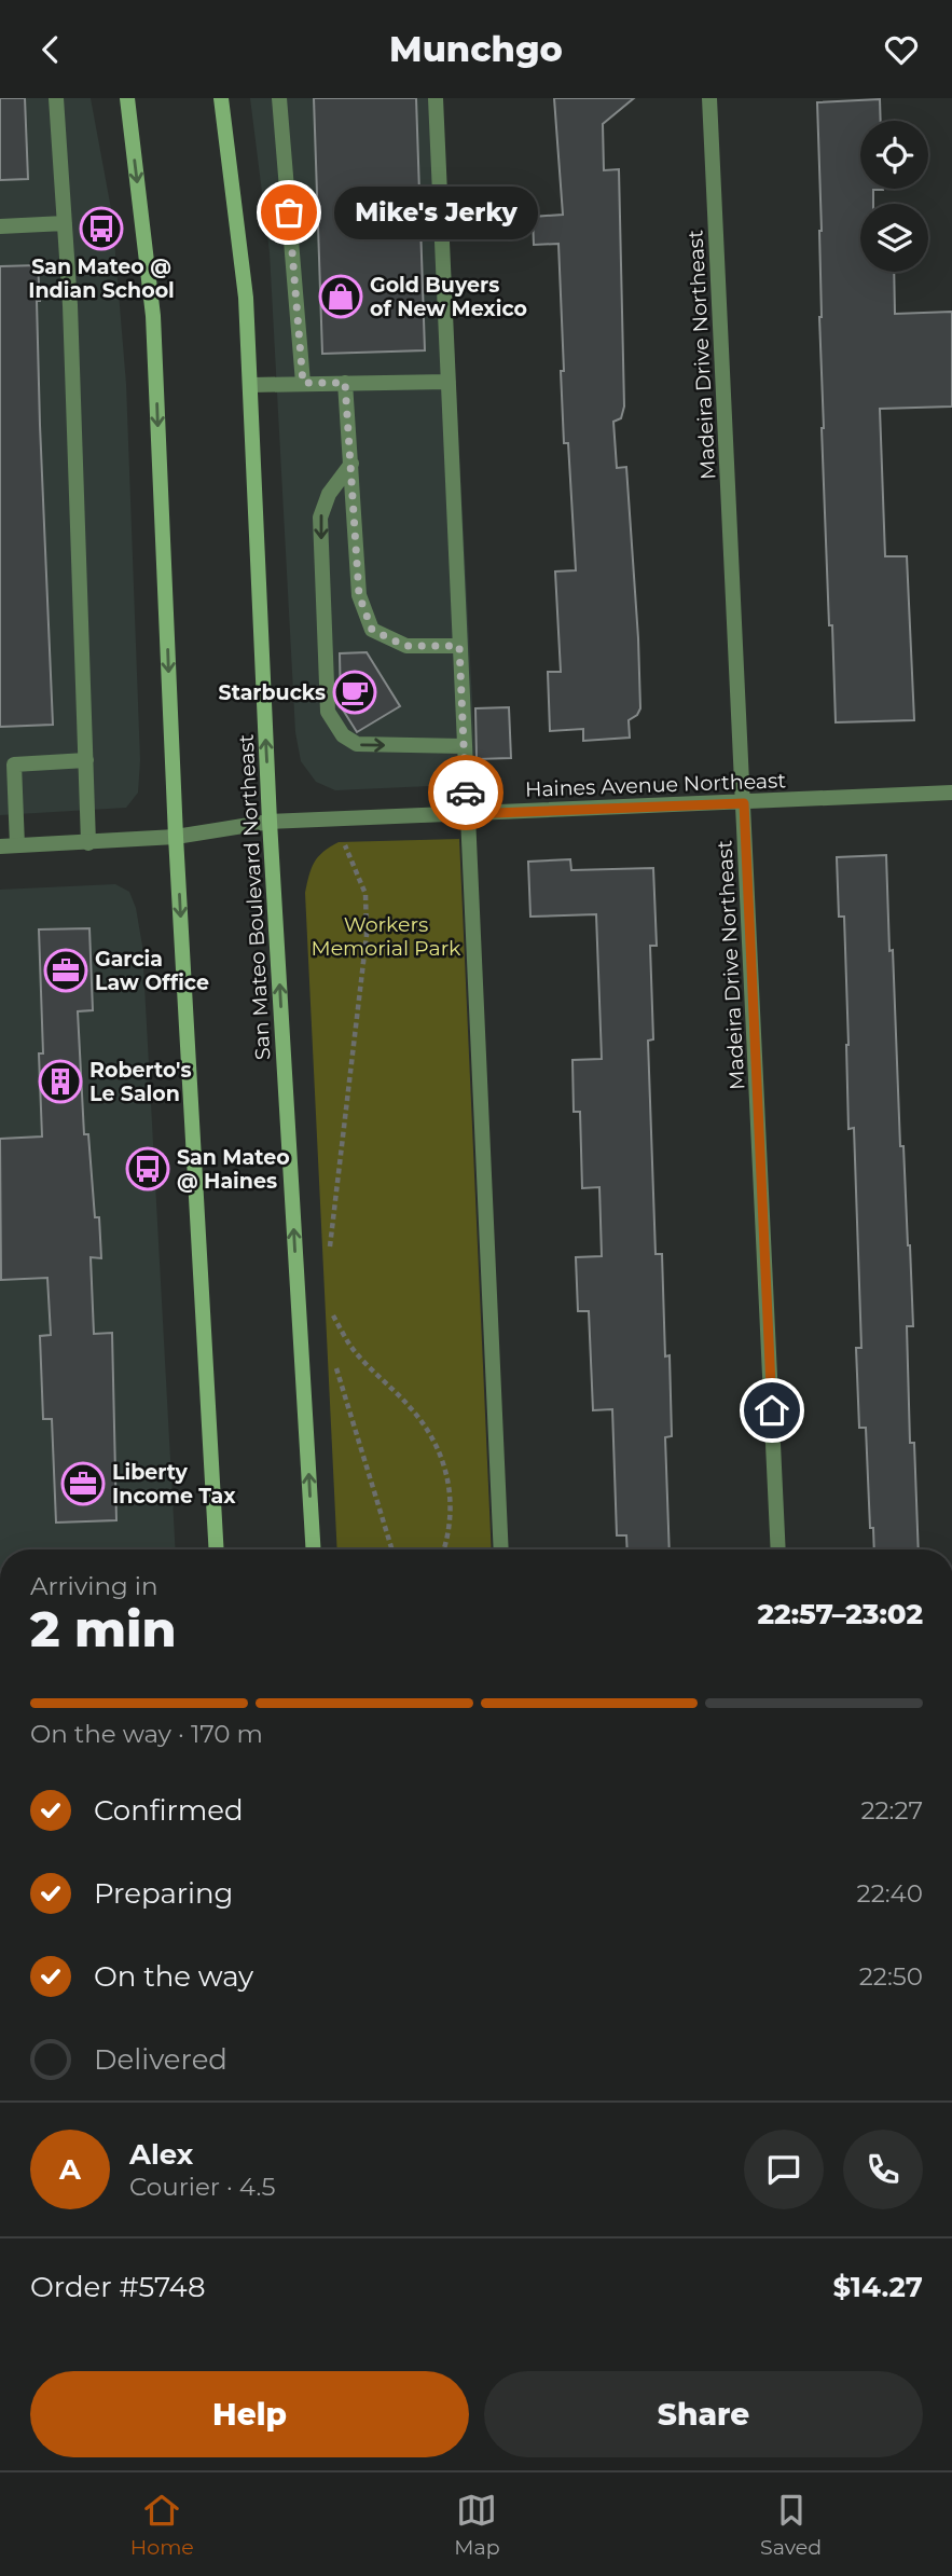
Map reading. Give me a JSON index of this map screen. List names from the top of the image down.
{
  "streets": {
    "main road": ["San Mateo Boulevard Northeast"],
    "street": ["Madeira Drive Northeast", "Haines Avenue Northeast"]
  },
  "crossings": [
    ["Madeira Drive Northeast", "Haines Avenue Northeast"],
    ["Haines Avenue Northeast", "San Mateo Boulevard Northeast"]
  ],
  "parks": ["Workers Memorial Park"],
  "places": {
    "other": ["Mike's Jerky"],
    "bus stop": ["San Mateo @ Indian School", "San Mateo @ Haines"],
    "shop": ["Gold Buyers of New Mexico"],
    "cafe": ["Starbucks"],
    "office": ["Garcia Law Office", "Liberty Income Tax"],
    "building": ["Roberto's Le Salon"]
  },
  "page": {
    "header": "Munchgo",
    "bubble": "Mike's Jerky",
    "heading": ["2 min", "Arriving in", "22:57–23:02"],
    "panel": [
      "Alex",
      "Courier · 4.5",
      "Order #5748",
      "$14.27"
    ],
    "bar": "On the way · 170 m",
    "list": [
      ["Confirmed", "22:27"],
      ["Preparing", "22:40"],
      ["On the way", "22:50"],
      "Delivered"
    ],
    "round": "A",
    "buttons": ["Help", "Share"],
    "tabs": ["Home", "Map", "Saved"]
  }
}
